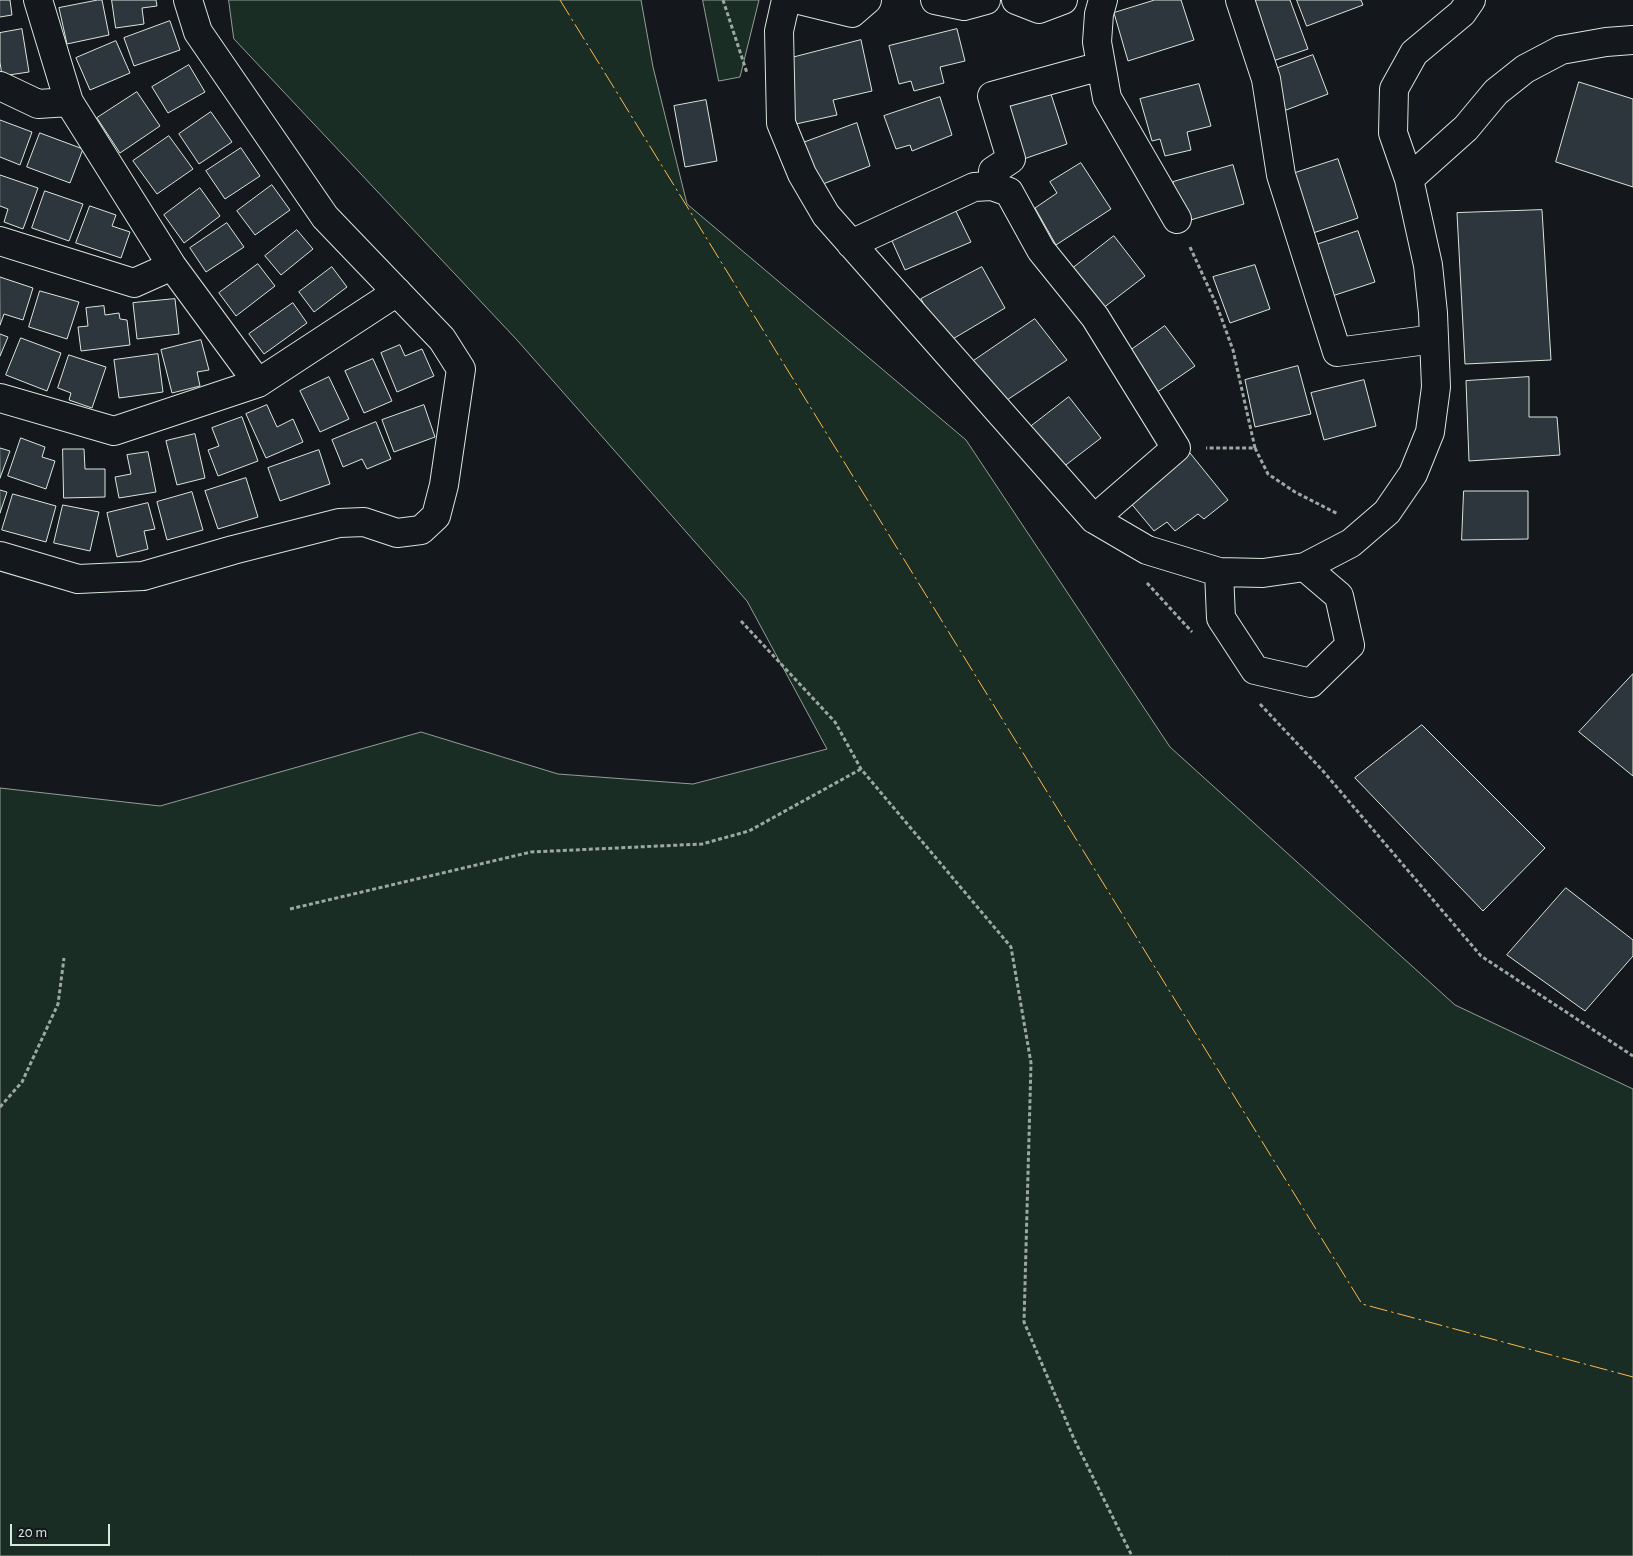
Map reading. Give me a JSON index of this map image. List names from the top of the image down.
{
  "scale_bar": "20 m"
}
